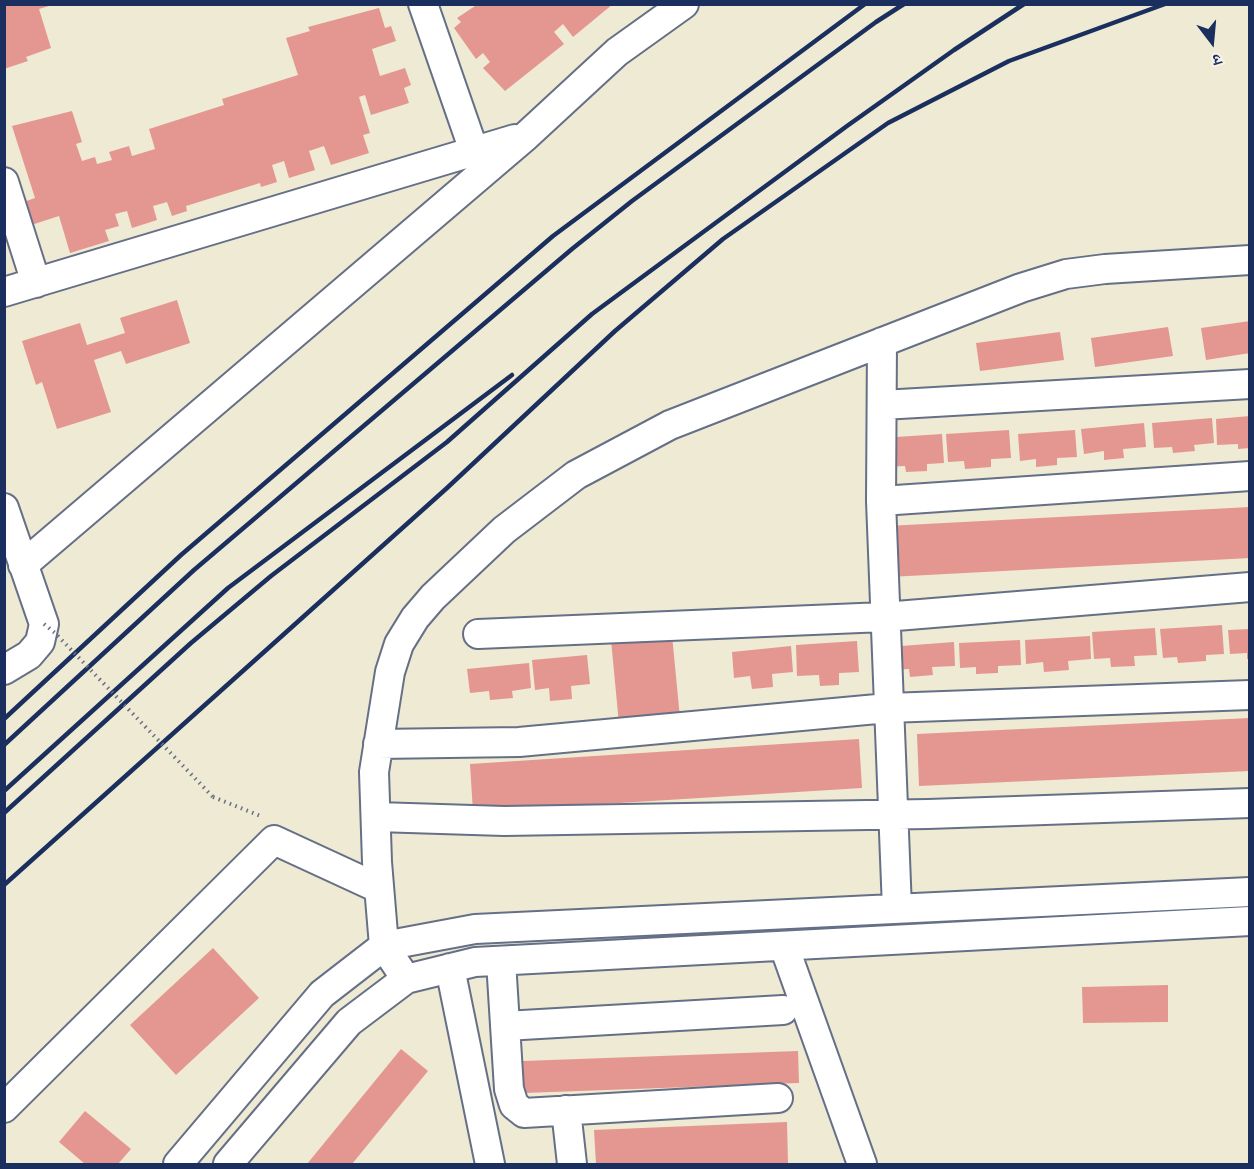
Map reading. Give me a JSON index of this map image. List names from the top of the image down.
{
  "north": "bottom"
}
